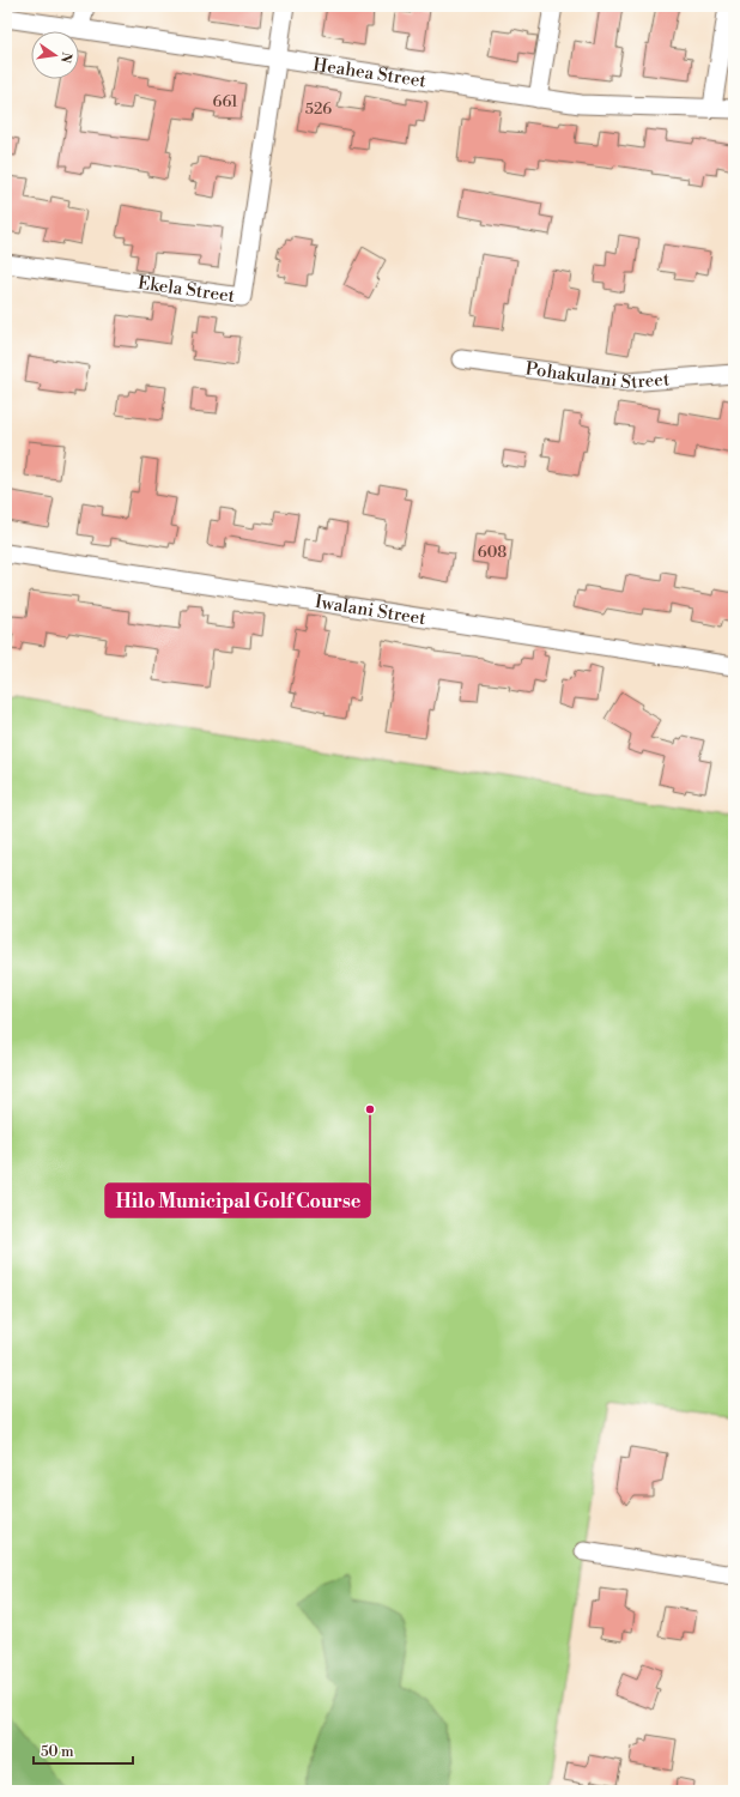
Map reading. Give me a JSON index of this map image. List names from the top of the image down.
{
  "streets": {
    "street": [
      "Heahea Street",
      "Ekela Street",
      "Pohakulani Street",
      "Iwalani Street"
    ]
  },
  "crossings": [
    ["Heahea Street", "Ekela Street"]
  ],
  "places": ["Hilo Municipal Golf Course"],
  "house_numbers": ["661", "526", "608"],
  "scale_bar": "50 m",
  "north": "right"
}
